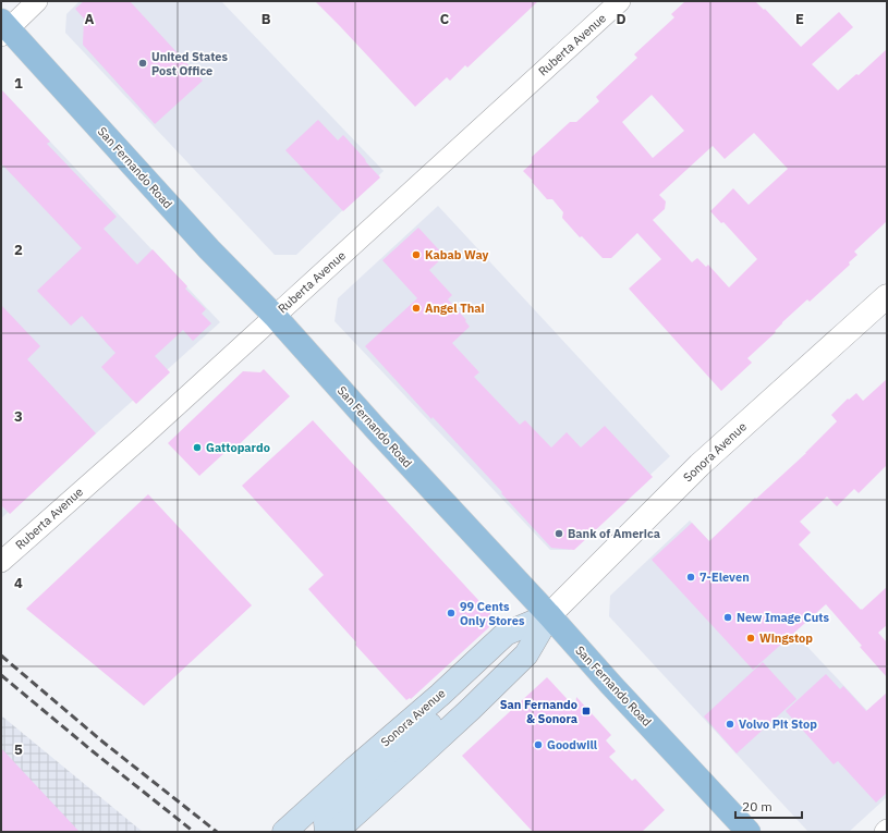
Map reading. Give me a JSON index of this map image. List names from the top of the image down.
{
  "streets": {
    "main road": ["San Fernando Road", "Sonora Avenue"],
    "street": ["Ruberta Avenue"]
  },
  "crossings": [
    ["Ruberta Avenue", "San Fernando Road"],
    ["San Fernando Road", "Sonora Avenue"]
  ],
  "places": {
    "other": [
      "United States Post Office",
      "Kabab Way",
      "Angel Thai",
      "Gattopardo",
      "Bank of America",
      "7-Eleven",
      "99 Cents Only Stores",
      "New Image Cuts",
      "Wingstop",
      "Volvo Pit Stop",
      "Goodwill"
    ],
    "transit": ["San Fernando & Sonora"]
  },
  "scale_bar": "20 m",
  "grid": {
    "columns": [
      "A",
      "B",
      "C",
      "D",
      "E"
    ],
    "rows": [
      "1",
      "2",
      "3",
      "4",
      "5"
    ]
  }
}
